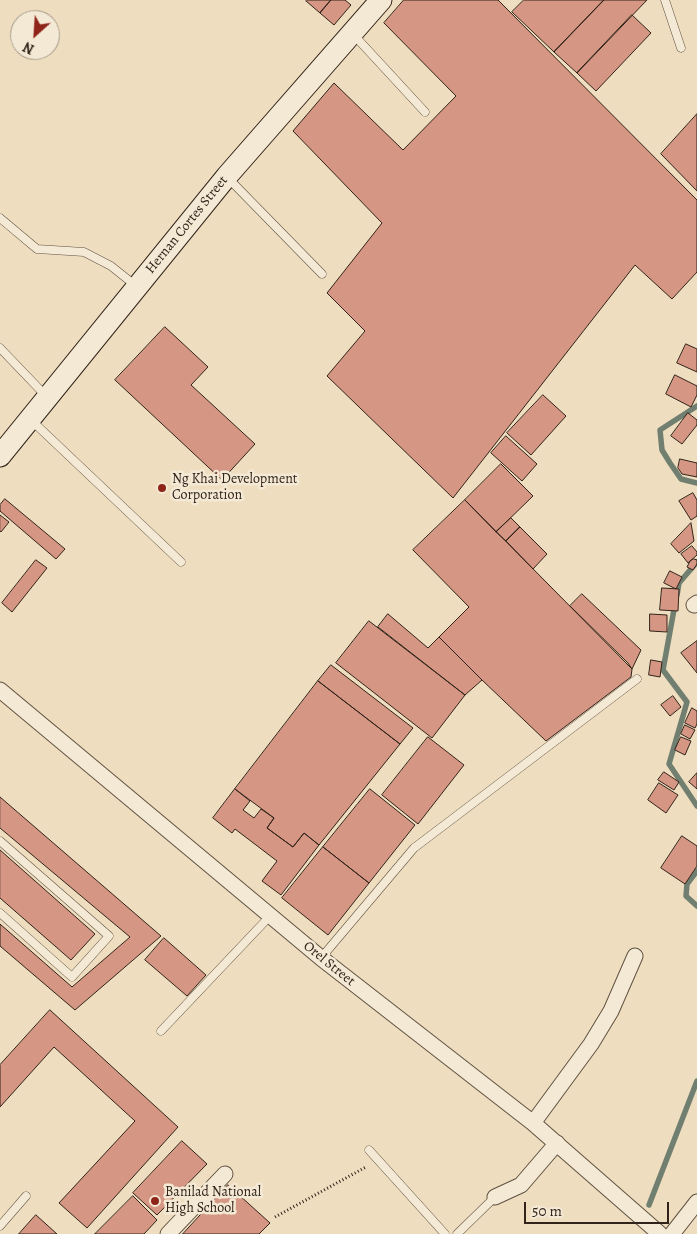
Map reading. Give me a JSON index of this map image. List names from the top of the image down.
{
  "streets": {
    "main road": ["Hernan Cortes Street"],
    "street": ["Orel Street"]
  },
  "places": ["Ng Khai Development Corporation", "Banilad National High School"],
  "scale_bar": "50 m",
  "north": "bottom left"
}
